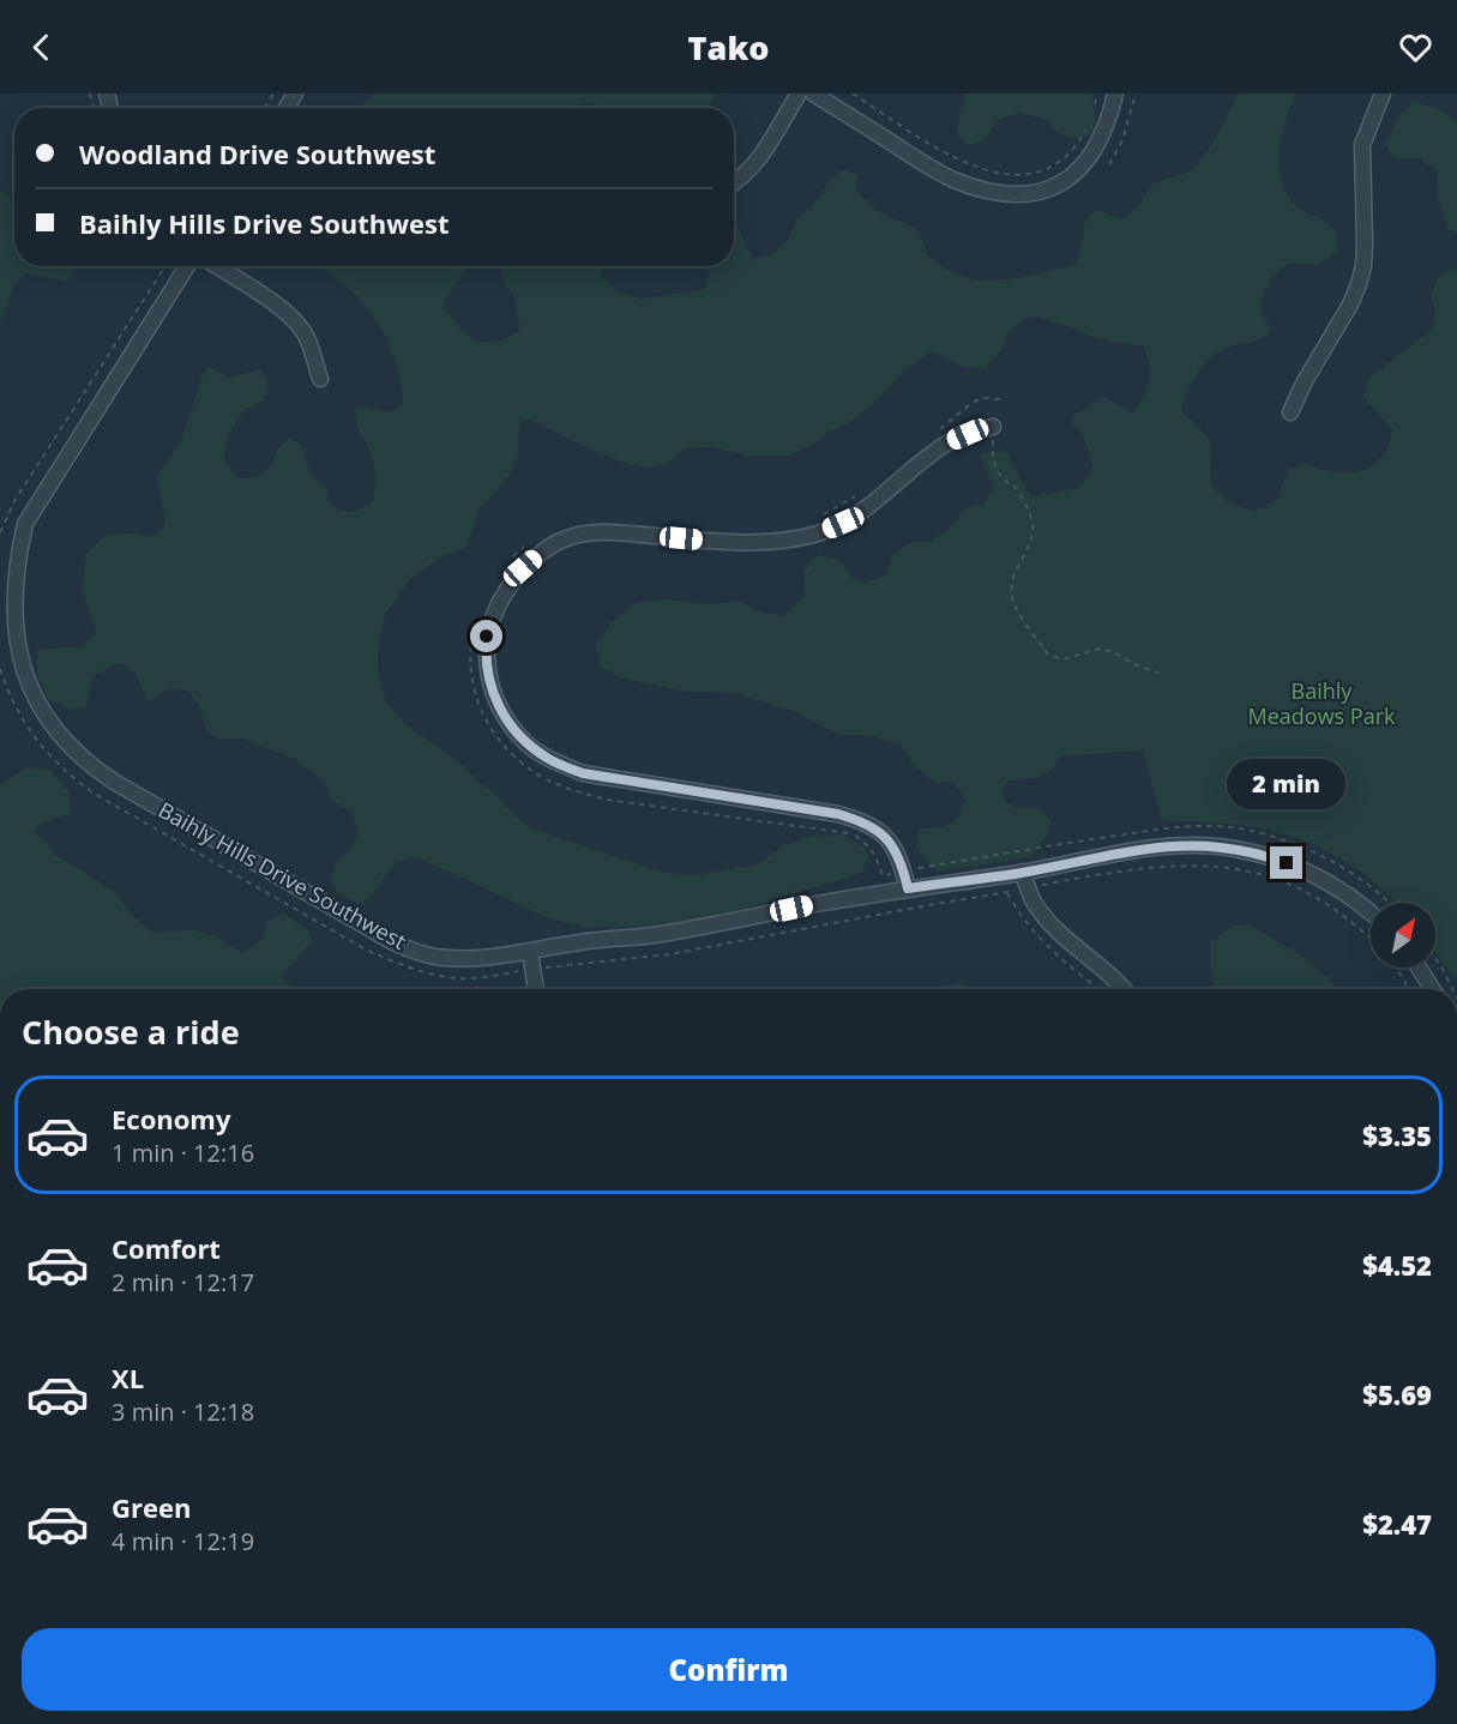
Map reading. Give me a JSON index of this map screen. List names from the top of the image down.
{
  "streets": {
    "street": ["Baihly Hills Drive Southwest"]
  },
  "parks": ["Baihly Meadows Park"],
  "north": "top right",
  "page": {
    "header": "Tako",
    "banner": ["Woodland Drive Southwest", "Baihly Hills Drive Southwest"],
    "bubble": "2 min",
    "heading": "Choose a ride",
    "list": [
      {
        "name": "Economy",
        "note": "1 min · 12:16",
        "value": "$3.35"
      },
      {
        "name": "Comfort",
        "note": "2 min · 12:17",
        "value": "$4.52"
      },
      {
        "name": "XL",
        "note": "3 min · 12:18",
        "value": "$5.69"
      },
      {
        "name": "Green",
        "note": "4 min · 12:19",
        "value": "$2.47"
      }
    ],
    "buttons": "Confirm"
  }
}
